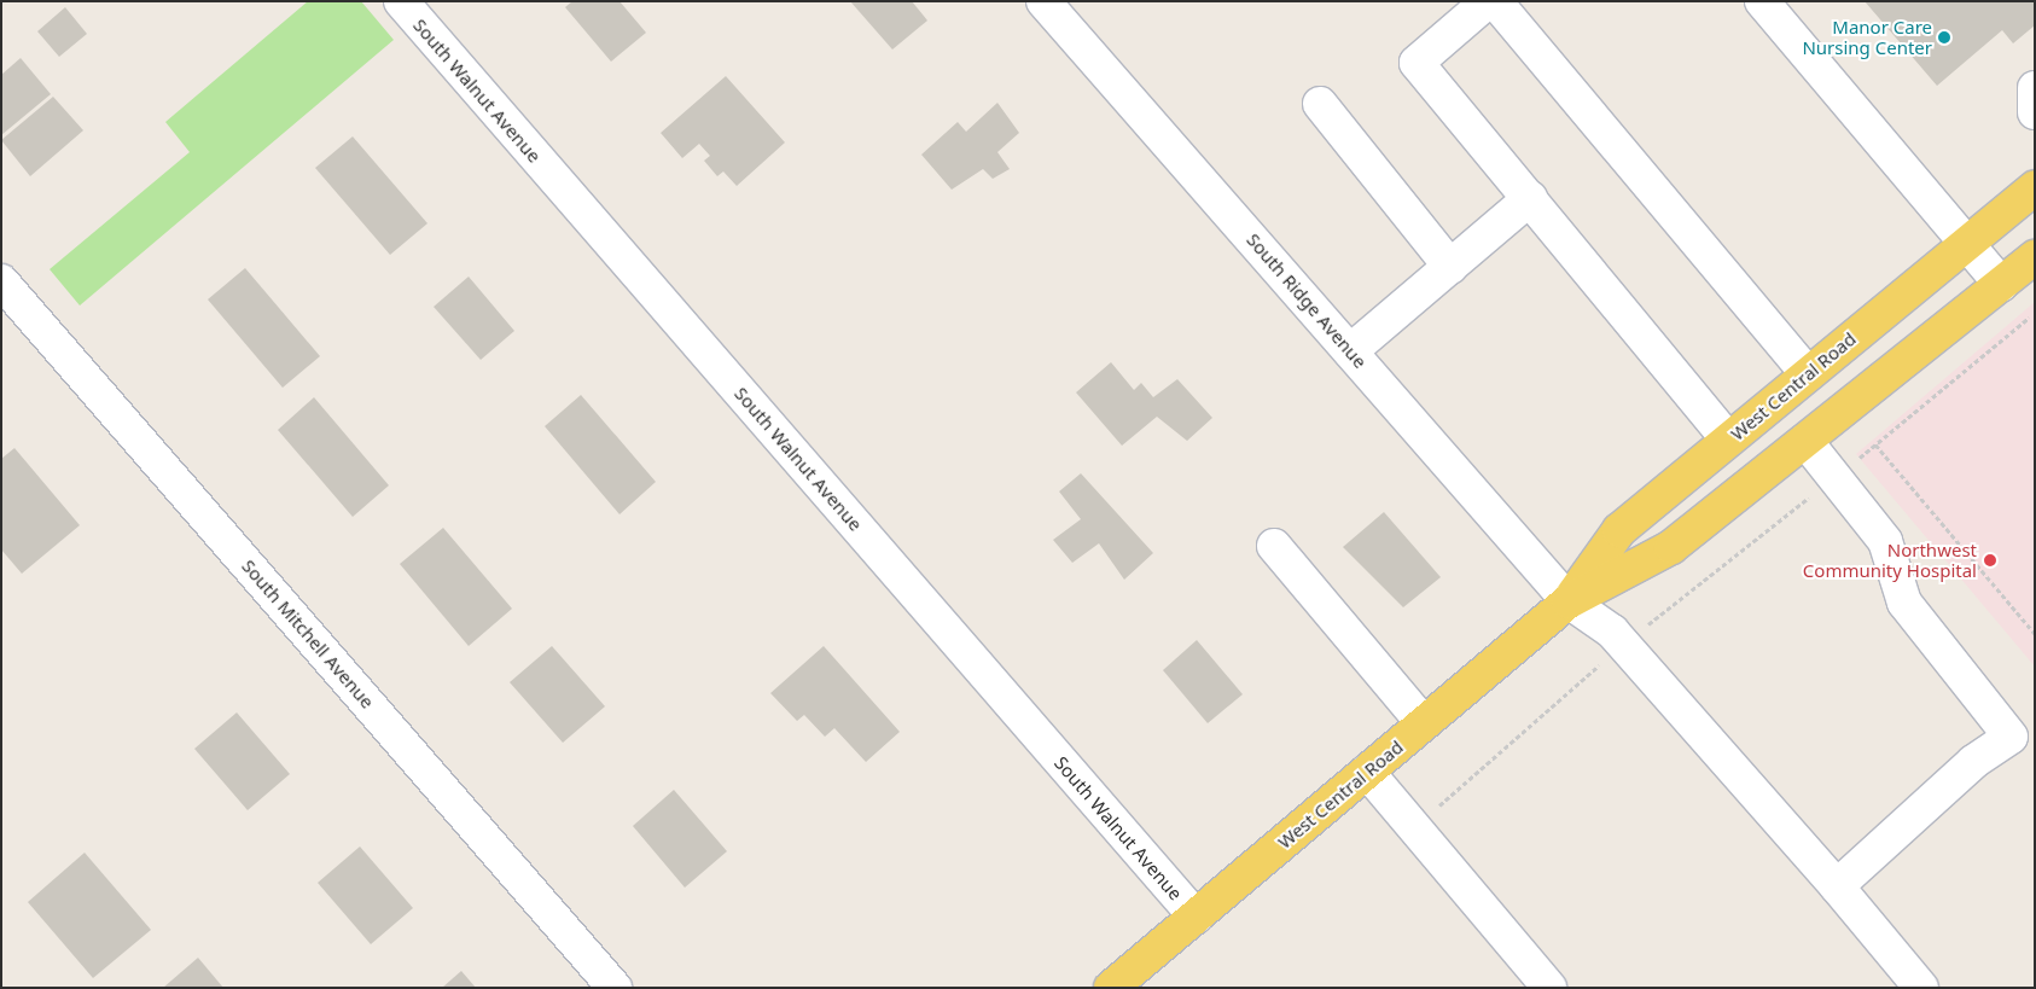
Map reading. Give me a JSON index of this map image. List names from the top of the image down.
{
  "streets": {
    "main road": ["West Central Road"],
    "street": ["South Walnut Avenue", "South Ridge Avenue", "South Mitchell Avenue"]
  },
  "crossings": [
    ["South Walnut Avenue", "West Central Road"],
    ["South Ridge Avenue", "West Central Road"]
  ],
  "places": ["Manor Care Nursing Center", "Northwest Community Hospital"]
}
